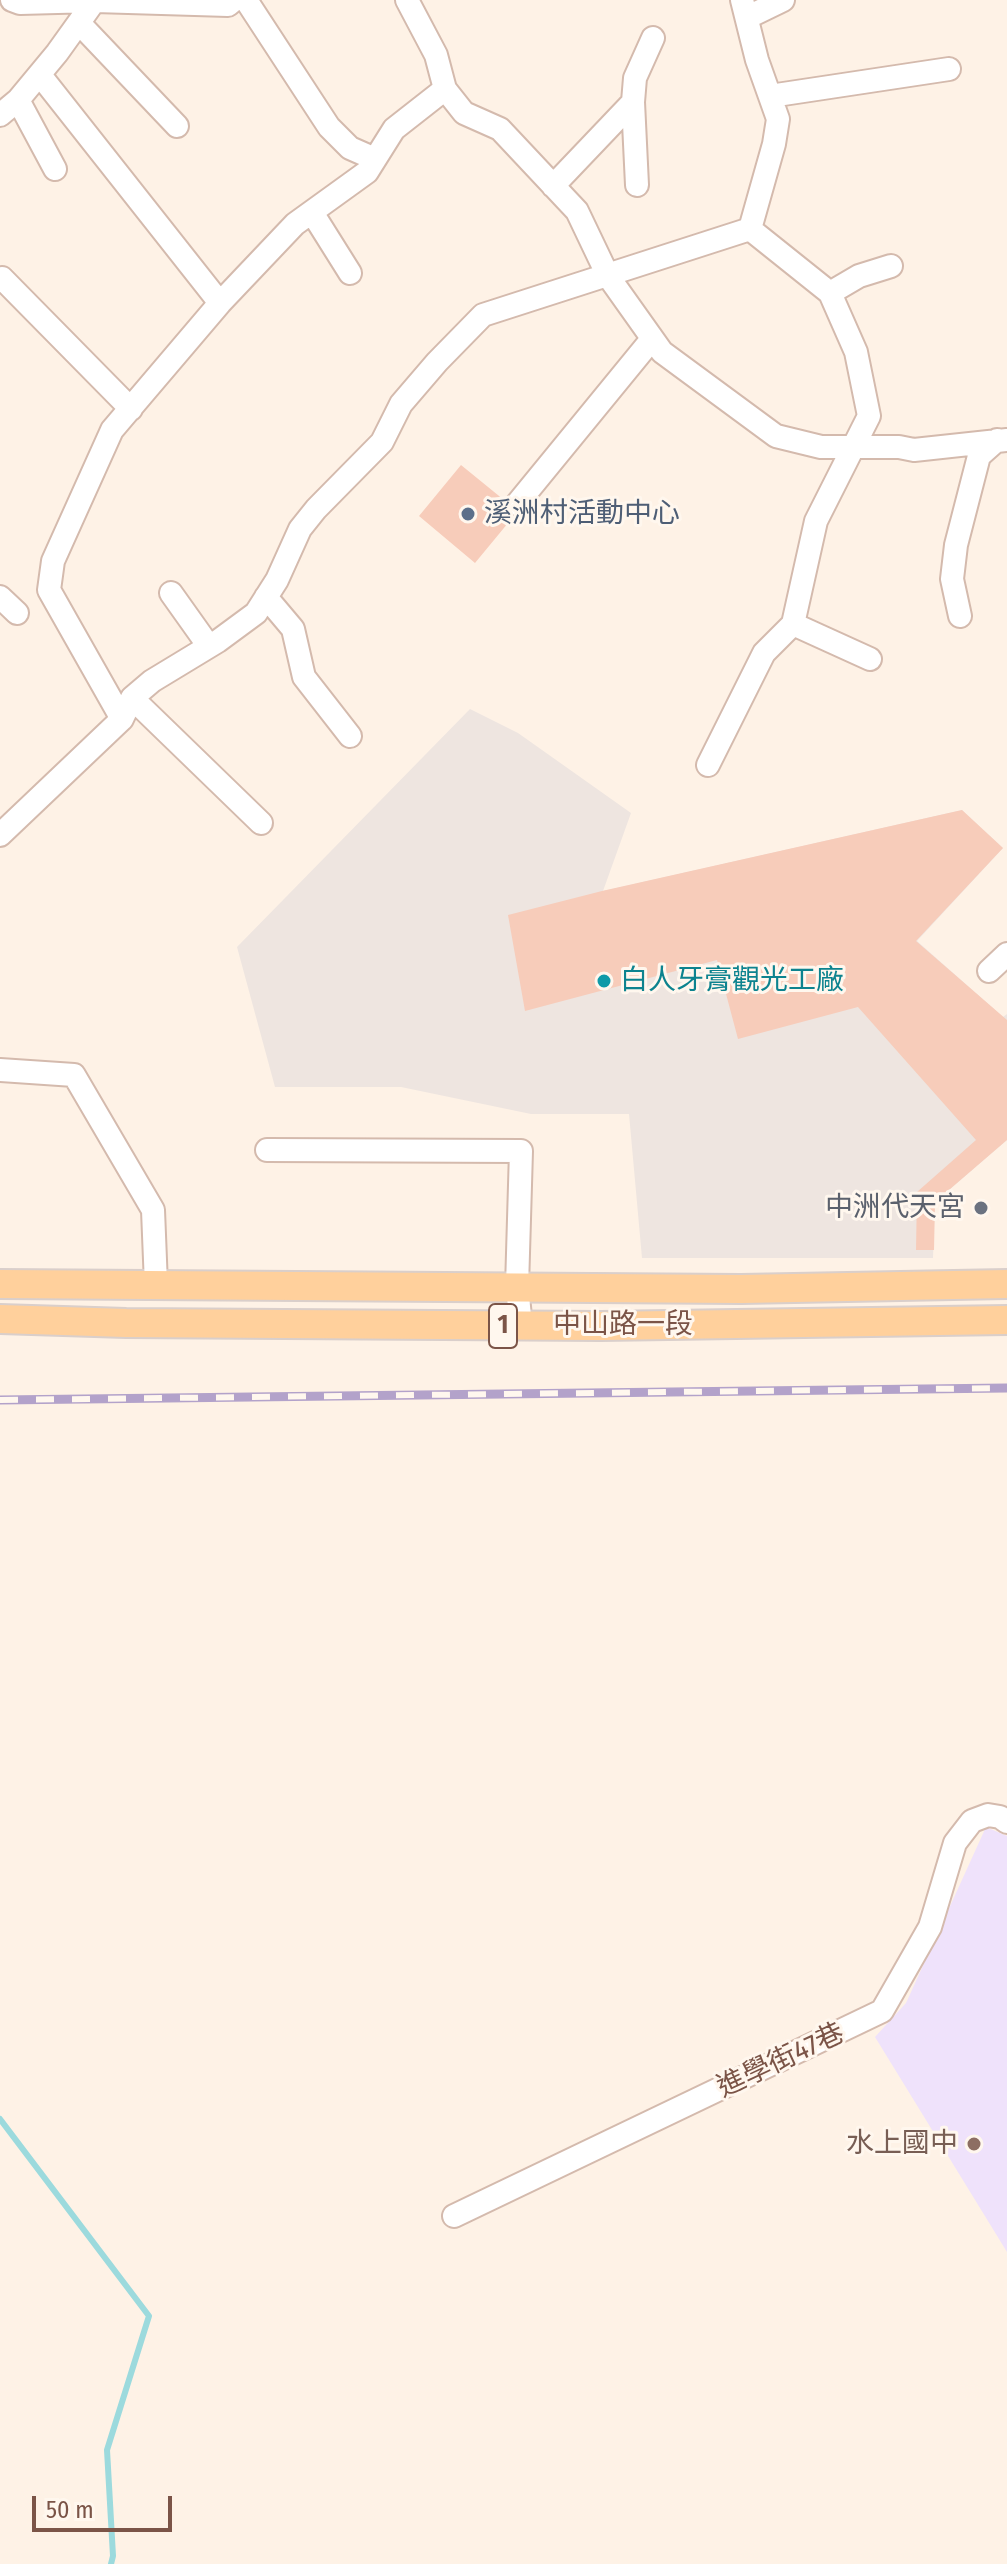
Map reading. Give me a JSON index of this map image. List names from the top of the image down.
{
  "streets": {
    "main road": ["中山路一段", "1"],
    "street": ["進學街47巷"]
  },
  "places": [
    "溪洲村活動中心",
    "白人牙膏觀光工廠",
    "中洲代天宮",
    "水上國中"
  ],
  "scale_bar": "50 m"
}
